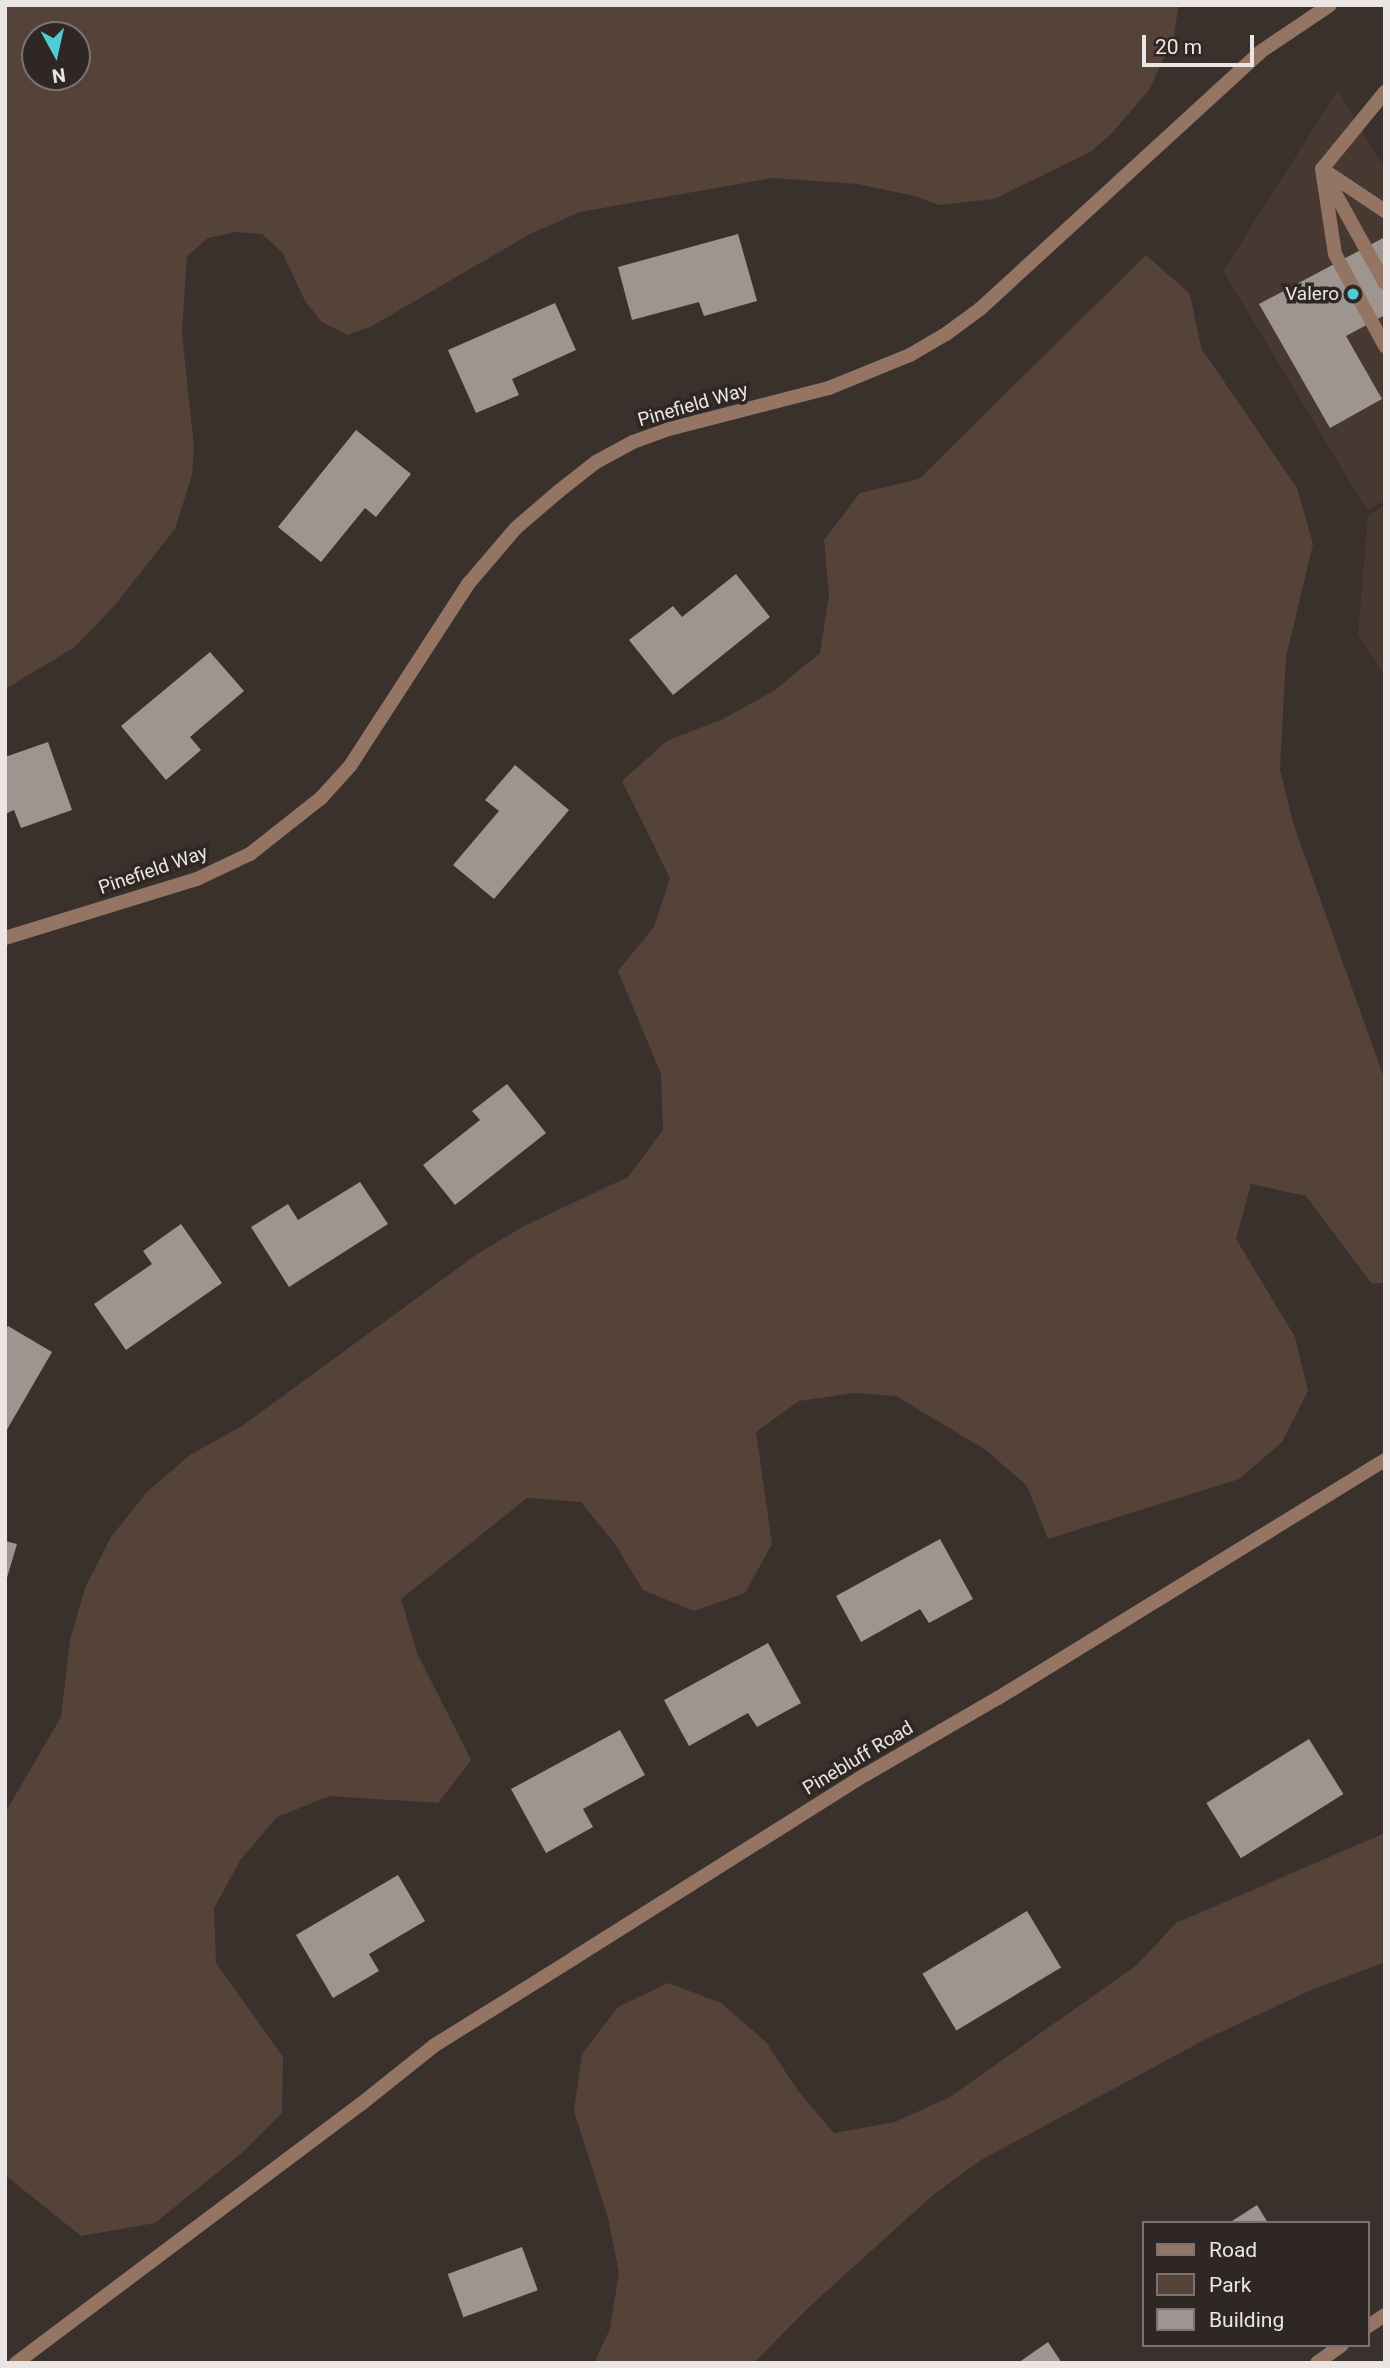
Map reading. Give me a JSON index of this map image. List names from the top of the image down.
{
  "streets": {
    "street": ["Pinefield Way", "Pinebluff Road"]
  },
  "places": ["Valero"],
  "legend": ["Road", "Park", "Building"],
  "scale_bar": "20 m",
  "north": "bottom"
}
